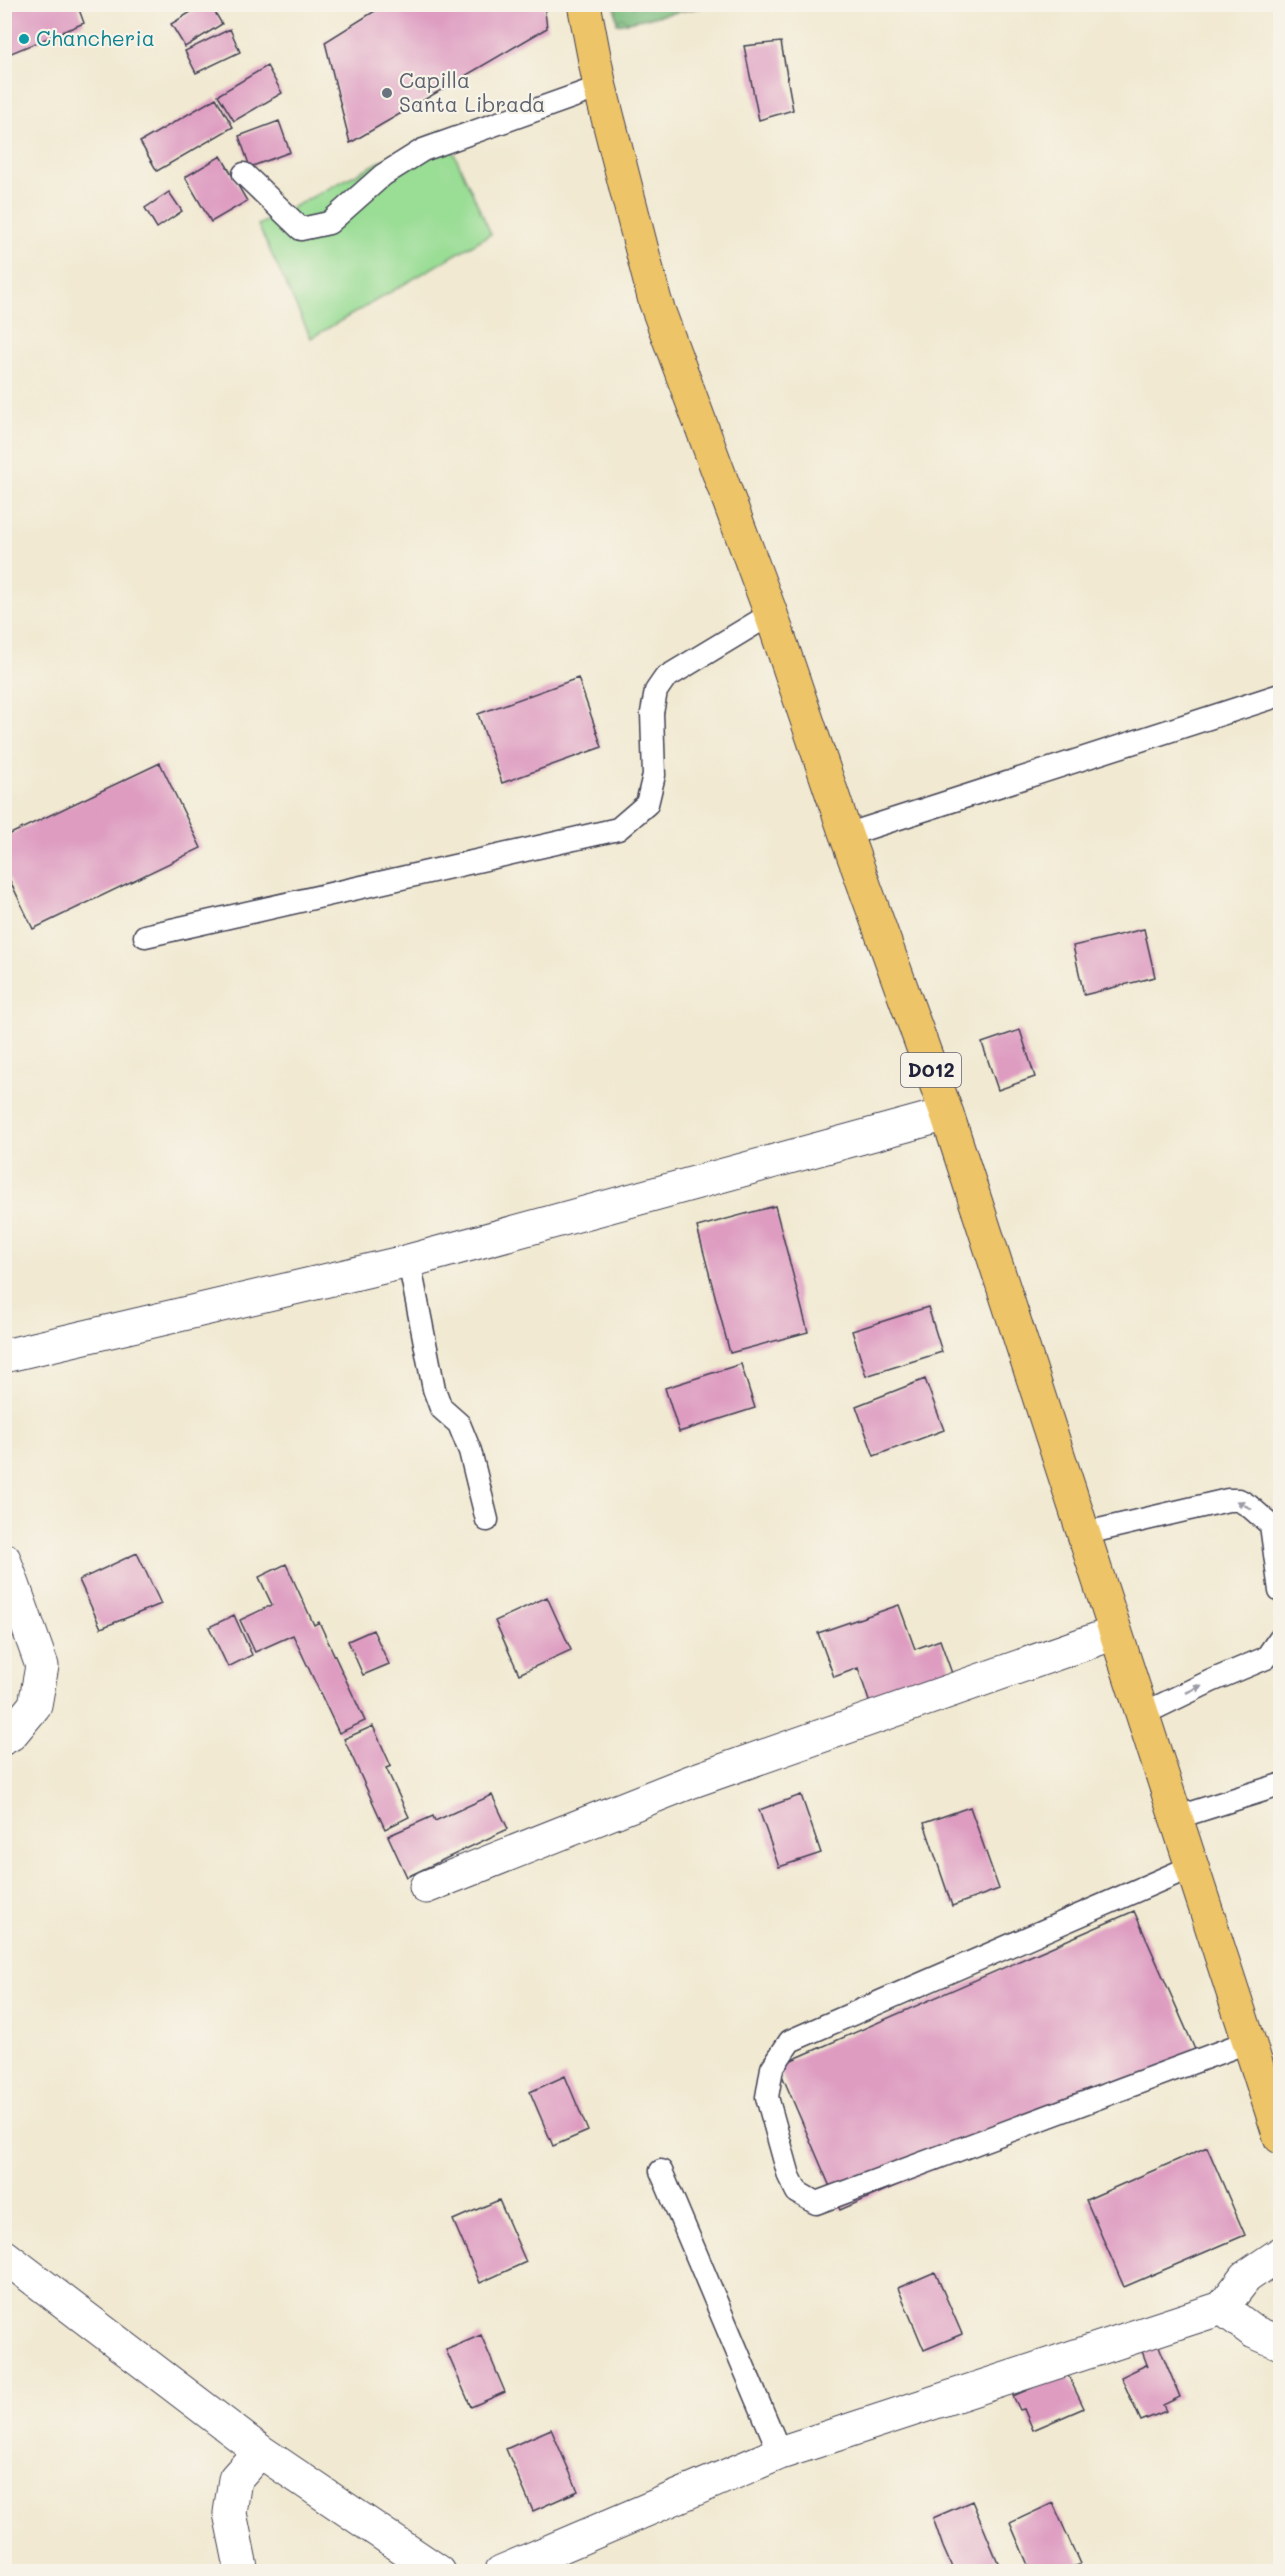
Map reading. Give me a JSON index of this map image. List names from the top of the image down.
{
  "streets": {
    "main road": ["D012"]
  },
  "places": ["Chancheria", "Capilla Santa Librada"]
}
